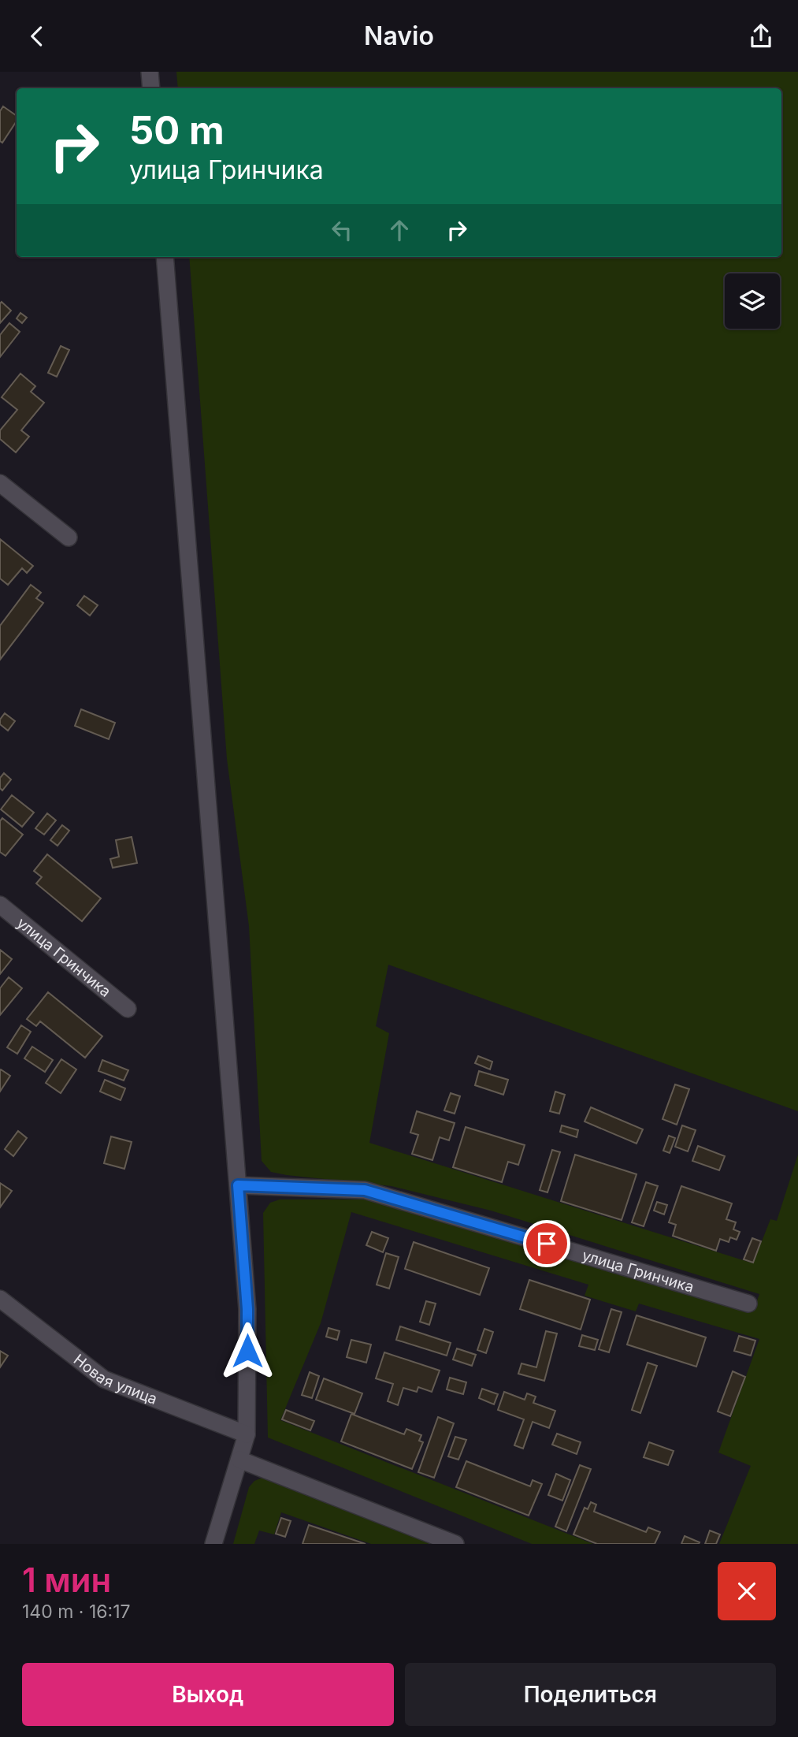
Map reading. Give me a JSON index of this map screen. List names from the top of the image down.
{
  "streets": {
    "street": ["улица Гринчика", "Новая улица"]
  },
  "page": {
    "header": "Navio",
    "turn": ["50 m", "улица Гринчика"],
    "heading": ["1 мин", "140 m · 16:17"],
    "buttons": ["Выход", "Поделиться"]
  }
}
